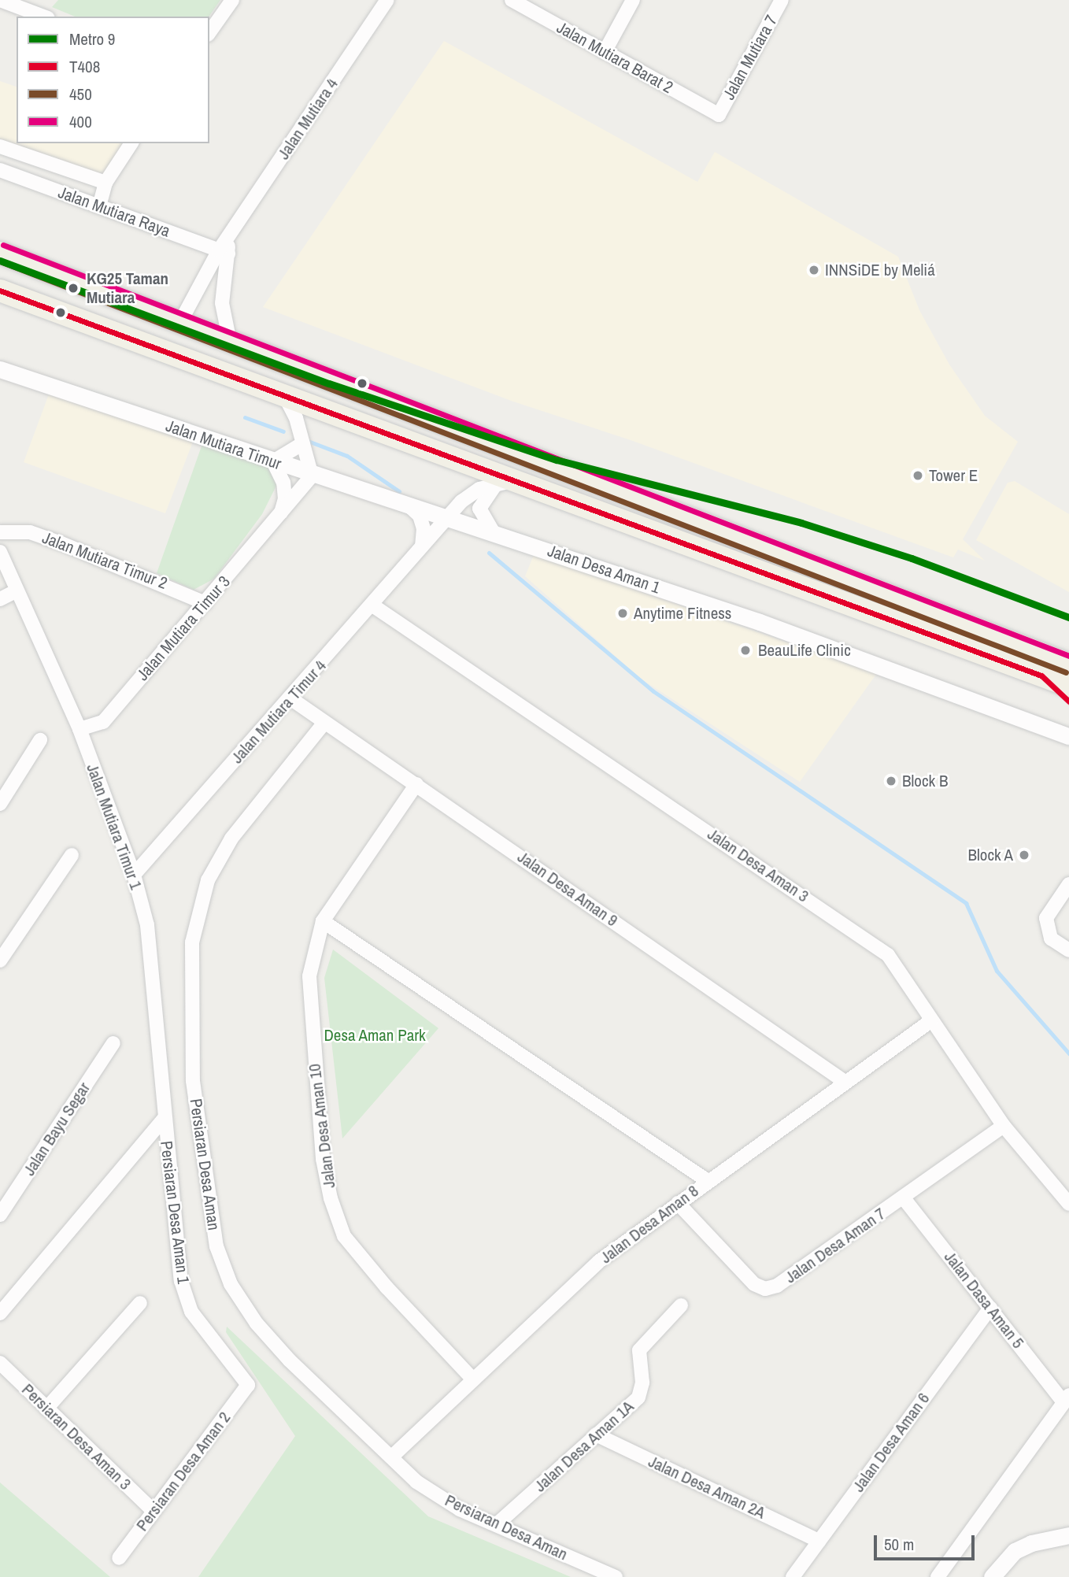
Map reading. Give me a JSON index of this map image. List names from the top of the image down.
{
  "streets": {
    "street": [
      "Jalan Mutiara Barat 2",
      "Jalan Mutiara 7",
      "Jalan Mutiara 4",
      "Jalan Mutiara Raya",
      "Jalan Mutiara Timur",
      "Jalan Mutiara Timur 2",
      "Jalan Desa Aman 1",
      "Jalan Mutiara Timur 3",
      "Jalan Mutiara Timur 4",
      "Jalan Mutiara Timur 1",
      "Jalan Desa Aman 3",
      "Jalan Desa Aman 9",
      "Jalan Desa Aman 10",
      "Jalan Bayu Segar",
      "Persiaran Desa Aman",
      "Persiaran Desa Aman 1",
      "Jalan Desa Aman 8",
      "Jalan Desa Aman 7",
      "Jalan Dasa Aman 5",
      "Persiaran Desa Aman 3",
      "Jalan Desa Aman 6",
      "Jalan Desa Aman 1A",
      "Persiaran Desa Aman 2",
      "Jalan Desa Aman 2A"
    ]
  },
  "crossings": [
    ["Jalan Mutiara Barat 2", "Jalan Mutiara 7"],
    ["Jalan Mutiara 4", "Jalan Mutiara Raya"],
    ["Jalan Mutiara Timur", "Jalan Desa Aman 1"],
    ["Jalan Mutiara Timur", "Jalan Mutiara Timur 3"],
    ["Jalan Mutiara Timur", "Jalan Mutiara Timur 4"],
    ["Jalan Mutiara Timur 2", "Jalan Mutiara Timur 3"],
    ["Jalan Desa Aman 1", "Jalan Mutiara Timur 4"],
    ["Jalan Mutiara Timur 3", "Jalan Mutiara Timur 1"],
    ["Jalan Mutiara Timur 4", "Jalan Mutiara Timur 1"],
    ["Jalan Mutiara Timur 4", "Jalan Desa Aman 3"],
    ["Jalan Mutiara Timur 4", "Jalan Desa Aman 9"],
    ["Jalan Mutiara Timur 1", "Persiaran Desa Aman 1"],
    ["Jalan Desa Aman 3", "Jalan Desa Aman 8"],
    ["Jalan Desa Aman 3", "Jalan Desa Aman 7"],
    ["Jalan Desa Aman 9", "Jalan Desa Aman 10"],
    ["Jalan Desa Aman 9", "Persiaran Desa Aman"],
    ["Jalan Desa Aman 9", "Jalan Desa Aman 8"],
    ["Jalan Desa Aman 10", "Jalan Desa Aman 8"],
    ["Persiaran Desa Aman", "Jalan Desa Aman 8"],
    ["Persiaran Desa Aman", "Jalan Desa Aman 1A"],
    ["Persiaran Desa Aman 1", "Persiaran Desa Aman 2"],
    ["Jalan Desa Aman 8", "Jalan Desa Aman 7"],
    ["Jalan Desa Aman 7", "Jalan Dasa Aman 5"],
    ["Jalan Dasa Aman 5", "Jalan Desa Aman 6"],
    ["Persiaran Desa Aman 3", "Persiaran Desa Aman 2"],
    ["Jalan Desa Aman 6", "Jalan Desa Aman 2A"],
    ["Jalan Desa Aman 1A", "Jalan Desa Aman 2A"]
  ],
  "parks": ["Desa Aman Park"],
  "places": [
    "INNSiDE by Meliá",
    "KG25 Taman Mutiara",
    "Tower E",
    "Anytime Fitness",
    "BeauLife Clinic",
    "Block B",
    "Block A"
  ],
  "lines": [
    "transit line 400",
    "metro line 9",
    "transit line 450",
    "transit line T408"
  ],
  "legend": [
    "Metro 9",
    "T408",
    "450",
    "400"
  ],
  "scale_bar": "50 m"
}
